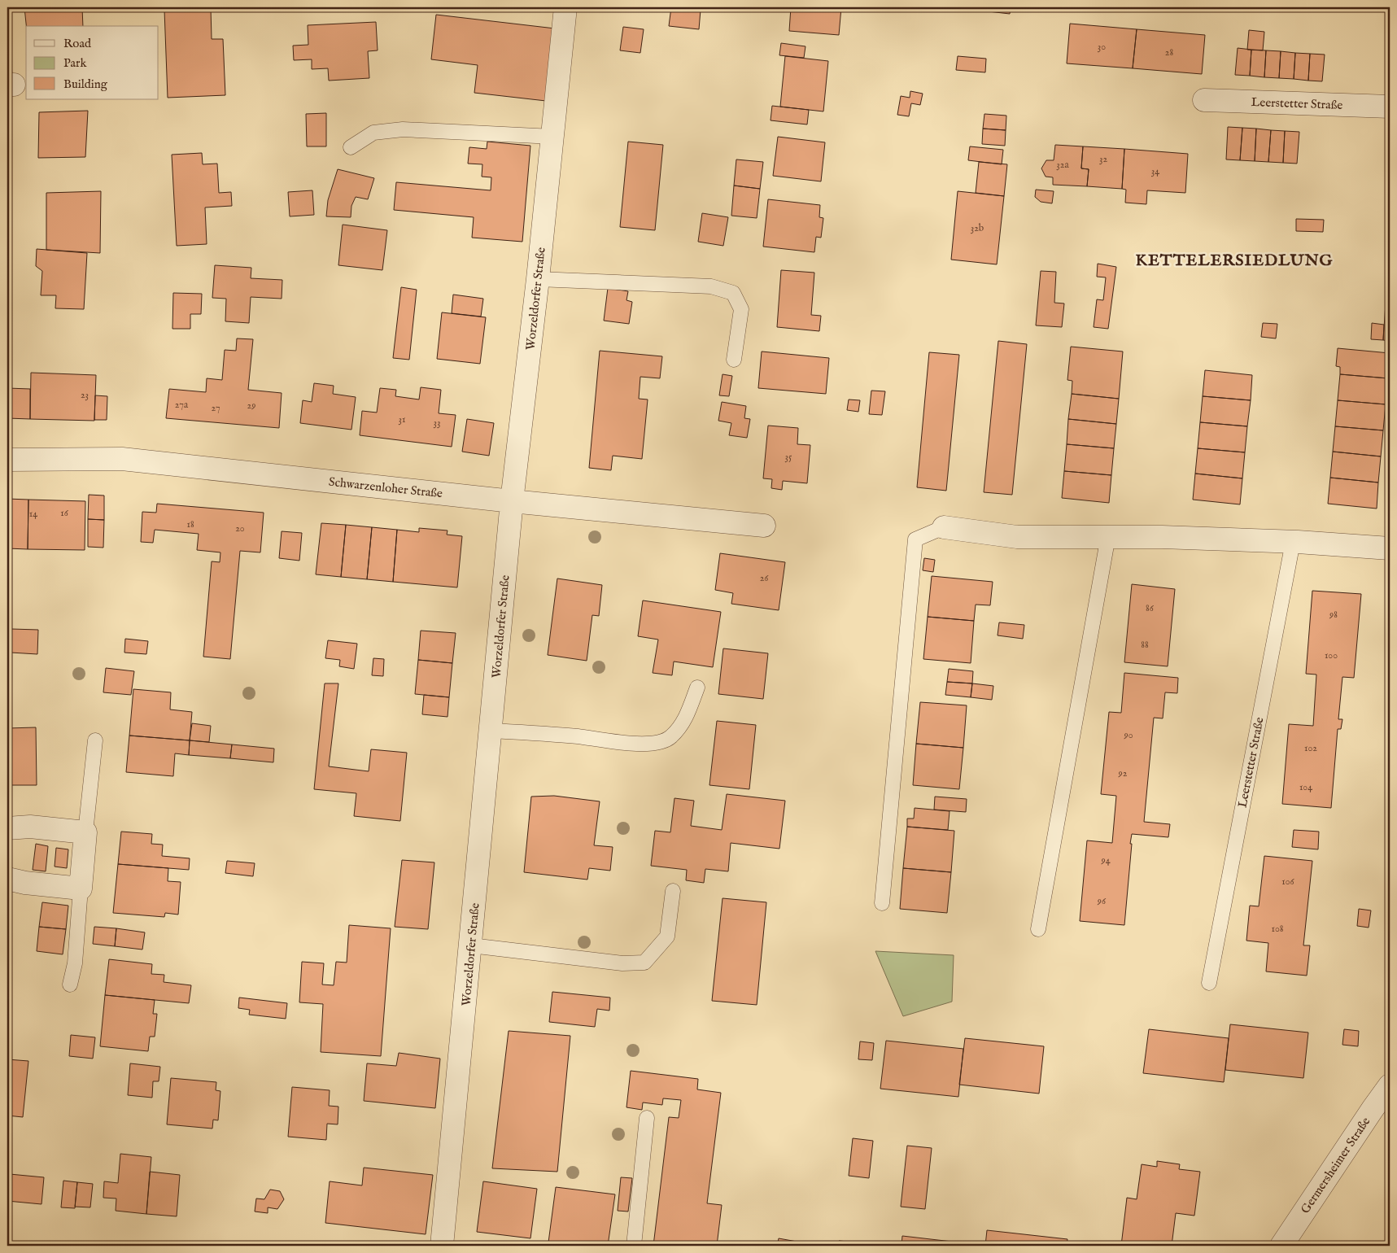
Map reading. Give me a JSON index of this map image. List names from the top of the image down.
{
  "streets": {
    "street": [
      "Leerstetter Straße",
      "Worzeldorfer Straße",
      "Schwarzenloher Straße",
      "Germersheimer Straße"
    ]
  },
  "crossings": [
    ["Worzeldorfer Straße", "Schwarzenloher Straße"]
  ],
  "districts": ["KETTELERSIEDLUNG"],
  "house_numbers": [
    "30",
    "28",
    "32",
    "32a",
    "34",
    "32b",
    "23",
    "27a",
    "29",
    "27",
    "31",
    "33",
    "35",
    "16",
    "14",
    "18",
    "20",
    "26",
    "86",
    "98",
    "88",
    "100",
    "90",
    "102",
    "92",
    "104",
    "94",
    "106",
    "96",
    "108"
  ],
  "legend": ["Road", "Park", "Building"]
}
